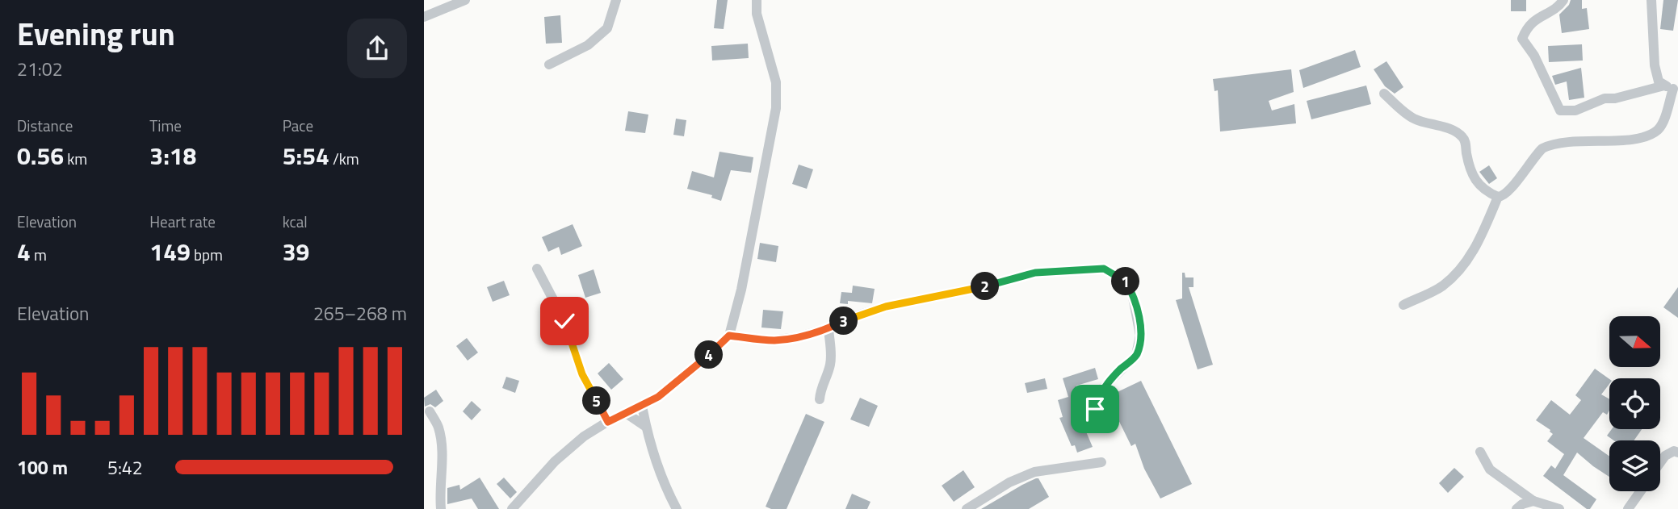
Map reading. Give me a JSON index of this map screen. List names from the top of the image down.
{
  "north": "right",
  "page": {
    "heading": ["Evening run", "21:02"],
    "stats": [
      ["Distance", "0.56 km"],
      ["Time", "3:18"],
      ["Pace", "5:54 /km"],
      ["Elevation", "4 m"],
      ["Heart rate", "149 bpm"],
      ["kcal", "39"]
    ],
    "pins": [
      "1",
      "2",
      "3",
      "4",
      "5"
    ],
    "chart": ["Elevation", "265–268 m"],
    "list": [
      {
        "name": "100 m",
        "note": "5:42"
      }
    ]
  }
}
